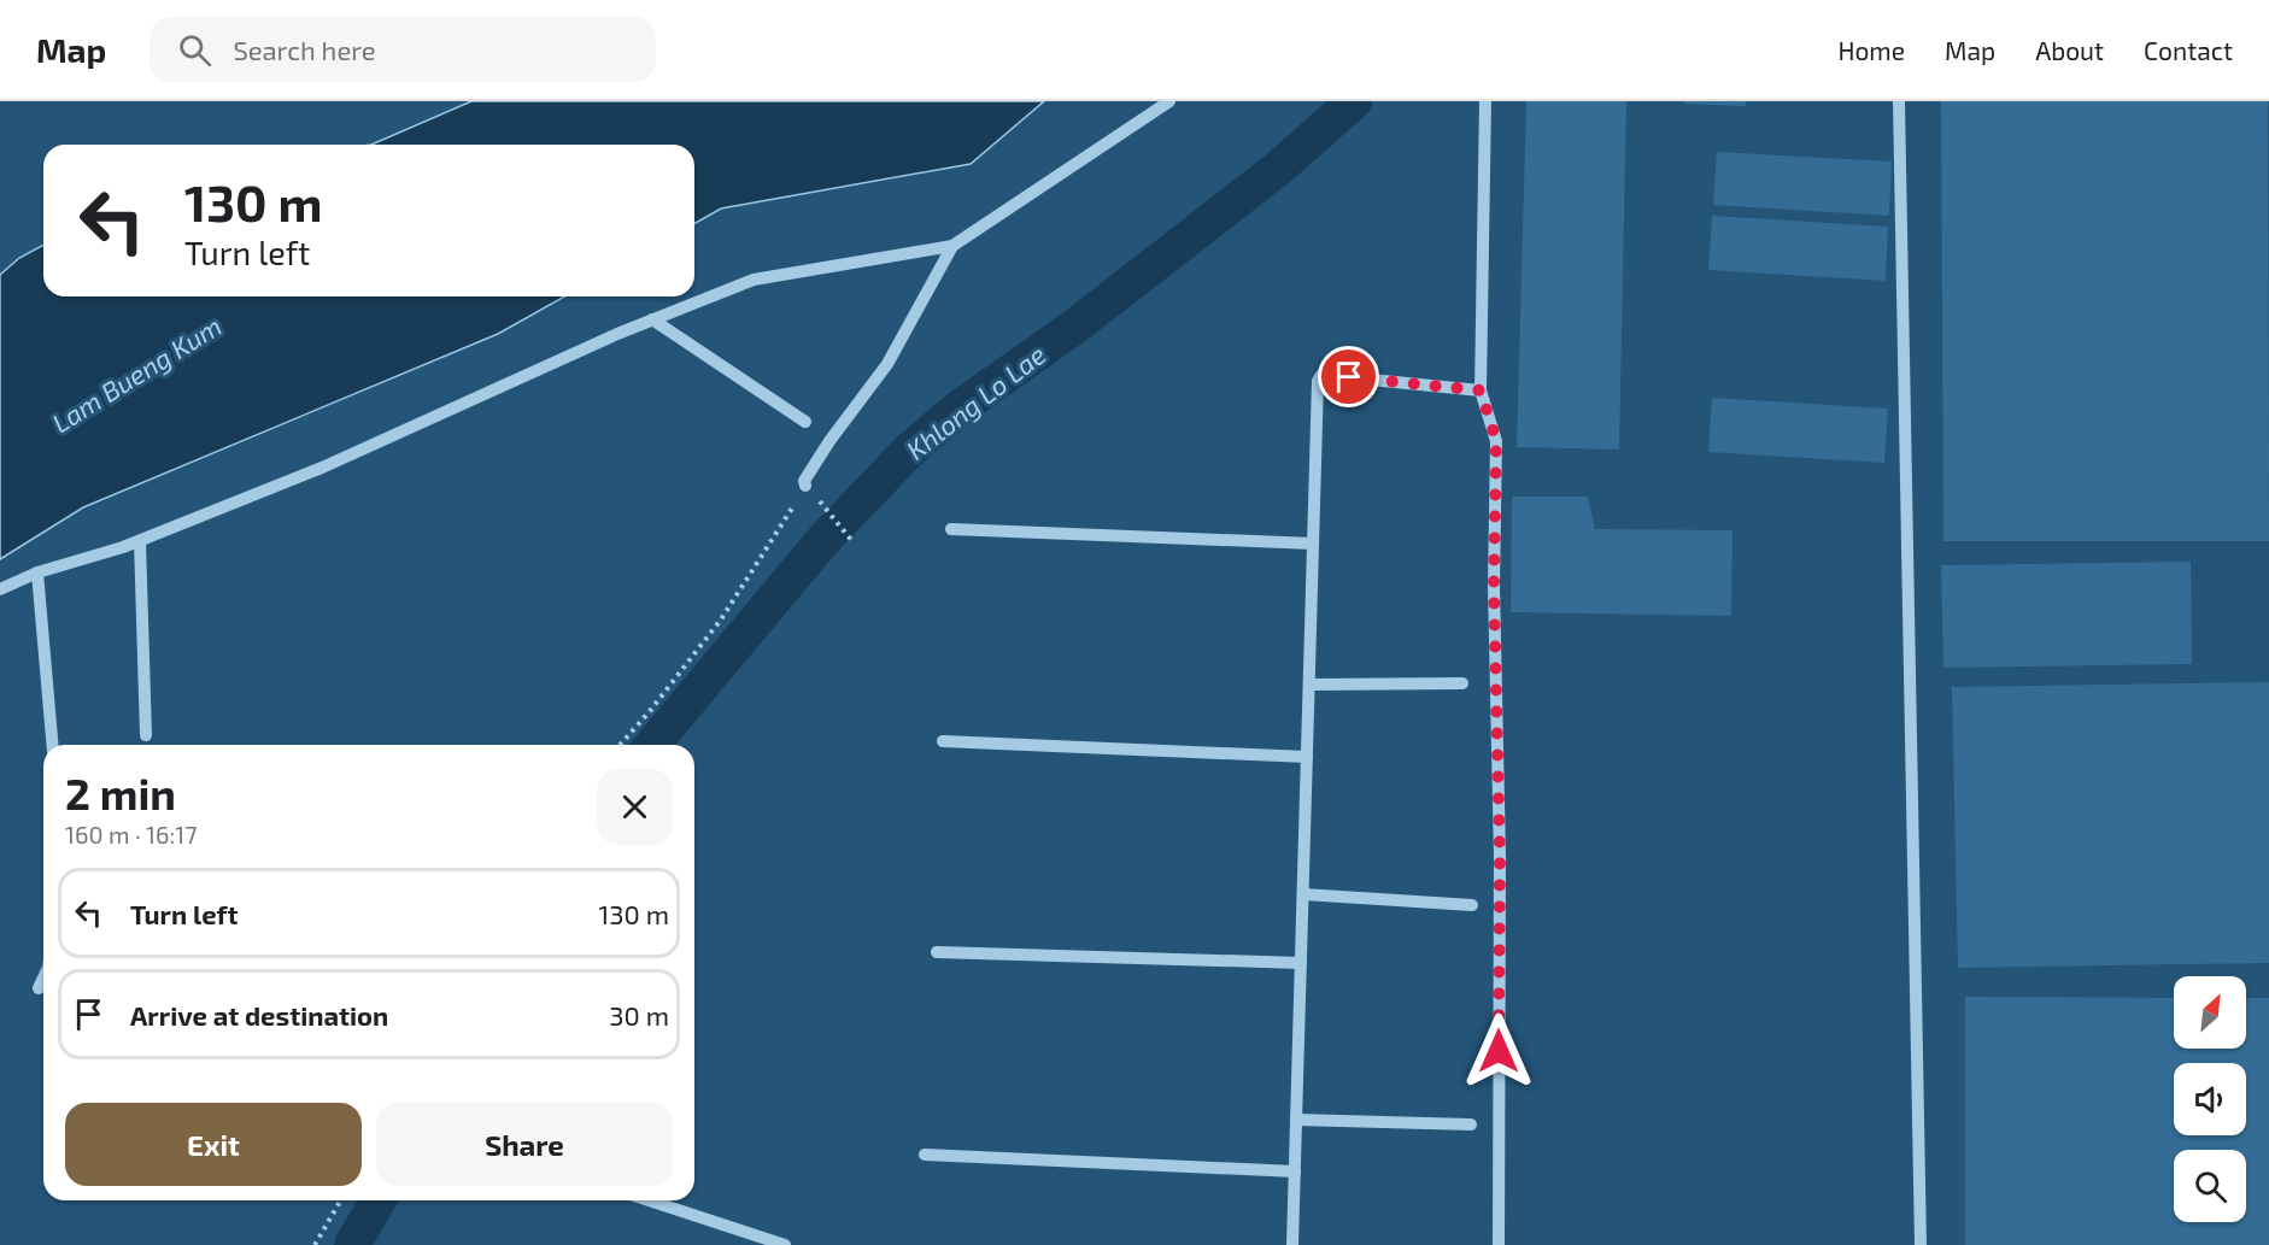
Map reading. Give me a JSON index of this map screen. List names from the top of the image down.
{
  "water": ["Lam Bueng Kum", "Khlong Lo Lae"],
  "north": "top right",
  "page": {
    "header": "Map",
    "search": "Search here",
    "nav": [
      "Home",
      "Map",
      "About",
      "Contact"
    ],
    "turn": ["130 m", "Turn left"],
    "heading": ["2 min", "160 m · 16:17"],
    "list": [
      {
        "name": "Turn left",
        "value": "130 m"
      },
      {
        "name": "Arrive at destination",
        "value": "30 m"
      }
    ],
    "buttons": ["Exit", "Share"]
  }
}
